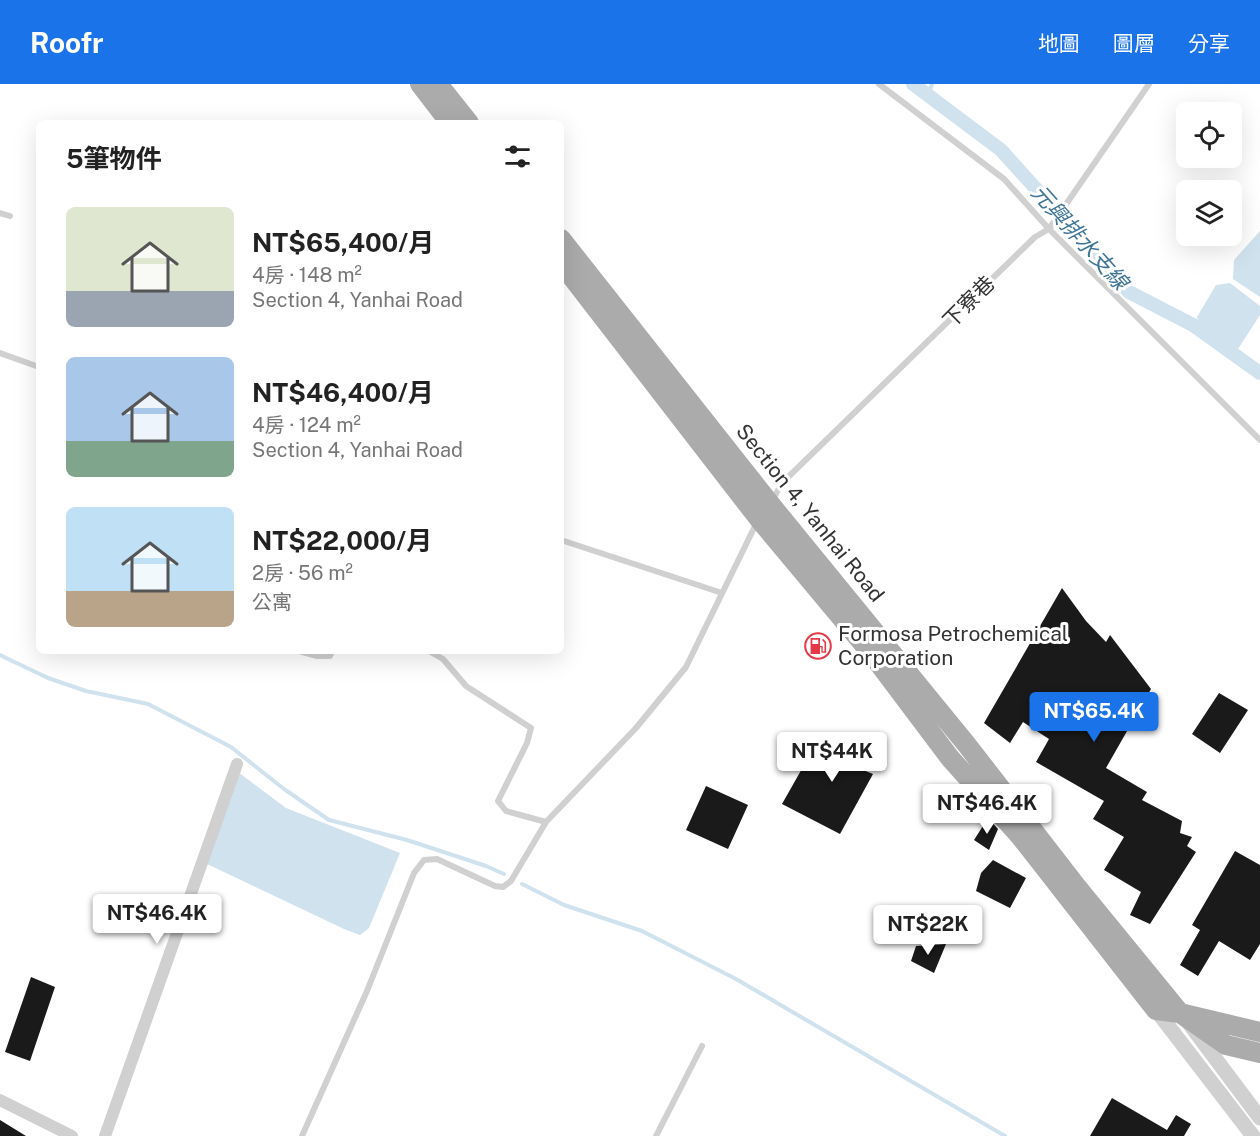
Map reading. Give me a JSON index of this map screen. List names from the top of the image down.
{
  "streets": {
    "main road": ["Section 4, Yanhai Road"],
    "lane": ["下寮巷"]
  },
  "crossings": [
    ["下寮巷", "Section 4, Yanhai Road"]
  ],
  "water": ["元興排水支線"],
  "places": {
    "fuel station": ["Formosa Petrochemical Corporation"]
  },
  "page": {
    "header": "Roofr",
    "nav": ["地圖", "圖層", "分享"],
    "heading": "5筆物件",
    "list": [
      {
        "name": "NT$65,400/月",
        "note": "4房 · 148 m² · Section 4, Yanhai Road"
      },
      {
        "name": "NT$46,400/月",
        "note": "4房 · 124 m² · Section 4, Yanhai Road"
      },
      {
        "name": "NT$22,000/月",
        "note": "2房 · 56 m² · 公寓"
      }
    ],
    "price": [
      "NT$65.4K",
      "NT$44K",
      "NT$46.4K",
      "NT$46.4K",
      "NT$22K"
    ]
  }
}
